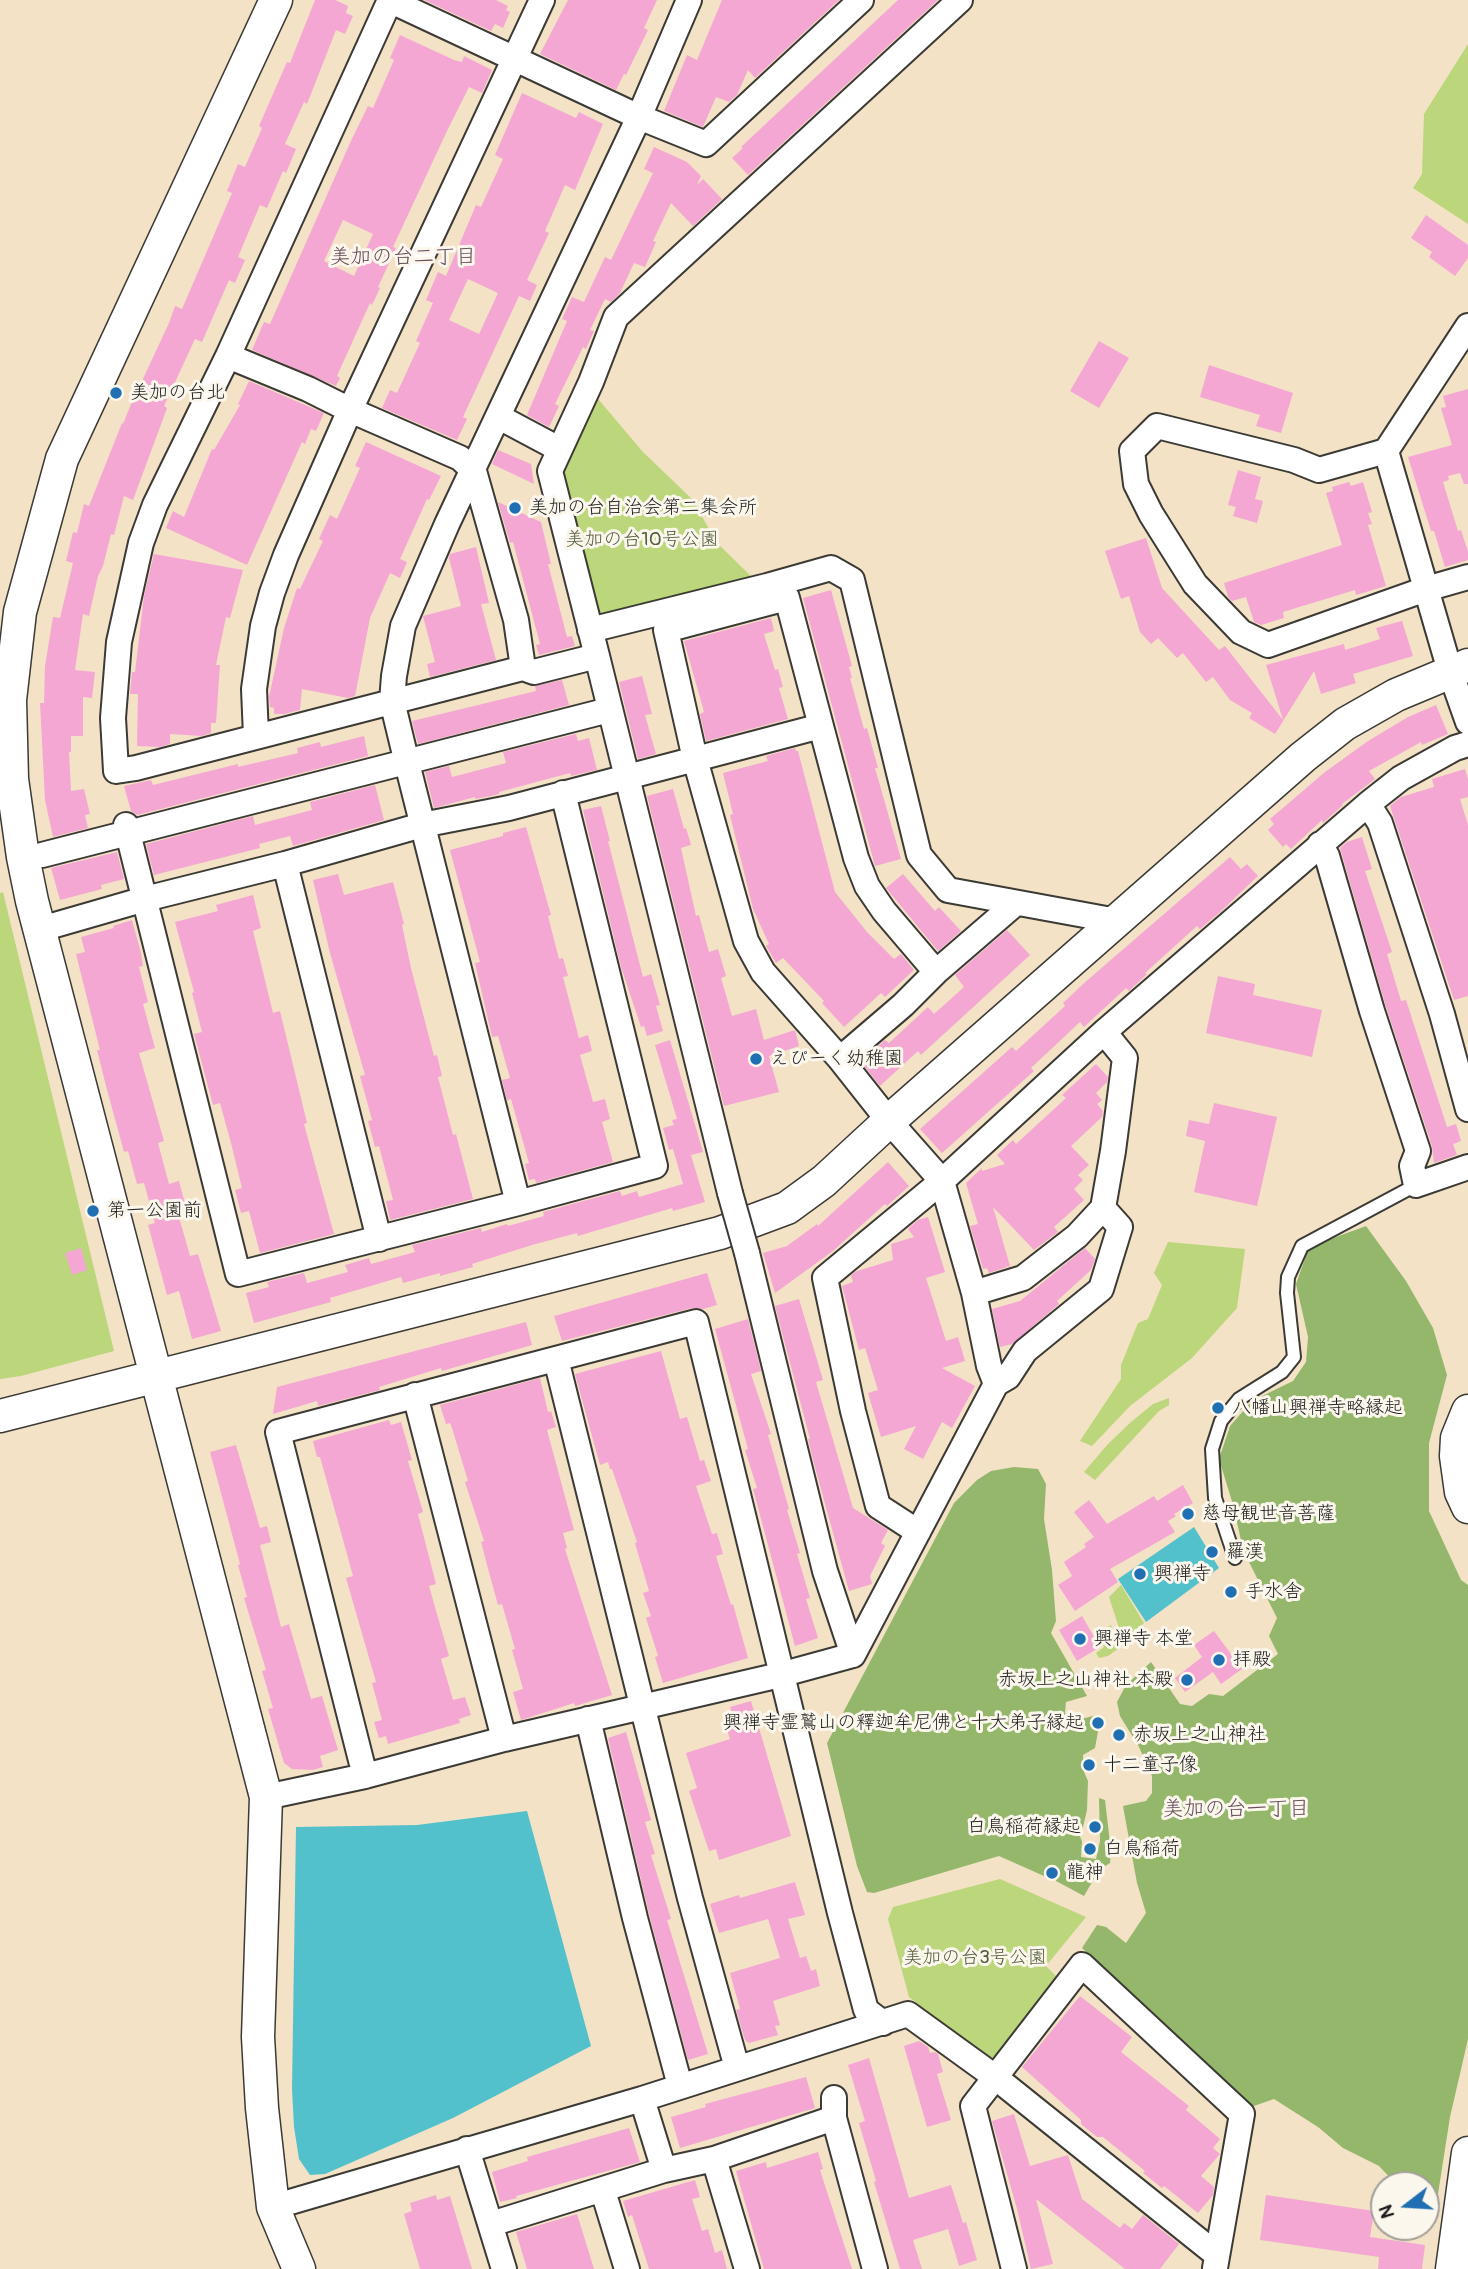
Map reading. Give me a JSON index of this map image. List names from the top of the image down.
{
  "districts": ["美加の台二丁目", "美加の台一丁目"],
  "parks": ["美加の台10号公園", "美加の台3号公園"],
  "places": [
    "美加の台北",
    "美加の台自治会第二集会所",
    "えぴーく幼稚園",
    "第一公園前",
    "八幡山興禅寺略縁起",
    "慈母観世音菩薩",
    "羅漢",
    "興禅寺",
    "手水舎",
    "興禅寺 本堂",
    "拝殿",
    "赤坂上之山神社 本殿",
    "興禅寺霊鷲山の釋迦牟尼佛と十大弟子縁起",
    "赤坂上之山神社",
    "十二童子像",
    "白鳥稲荷縁起",
    "白鳥稲荷",
    "龍神"
  ],
  "north": "left"
}
